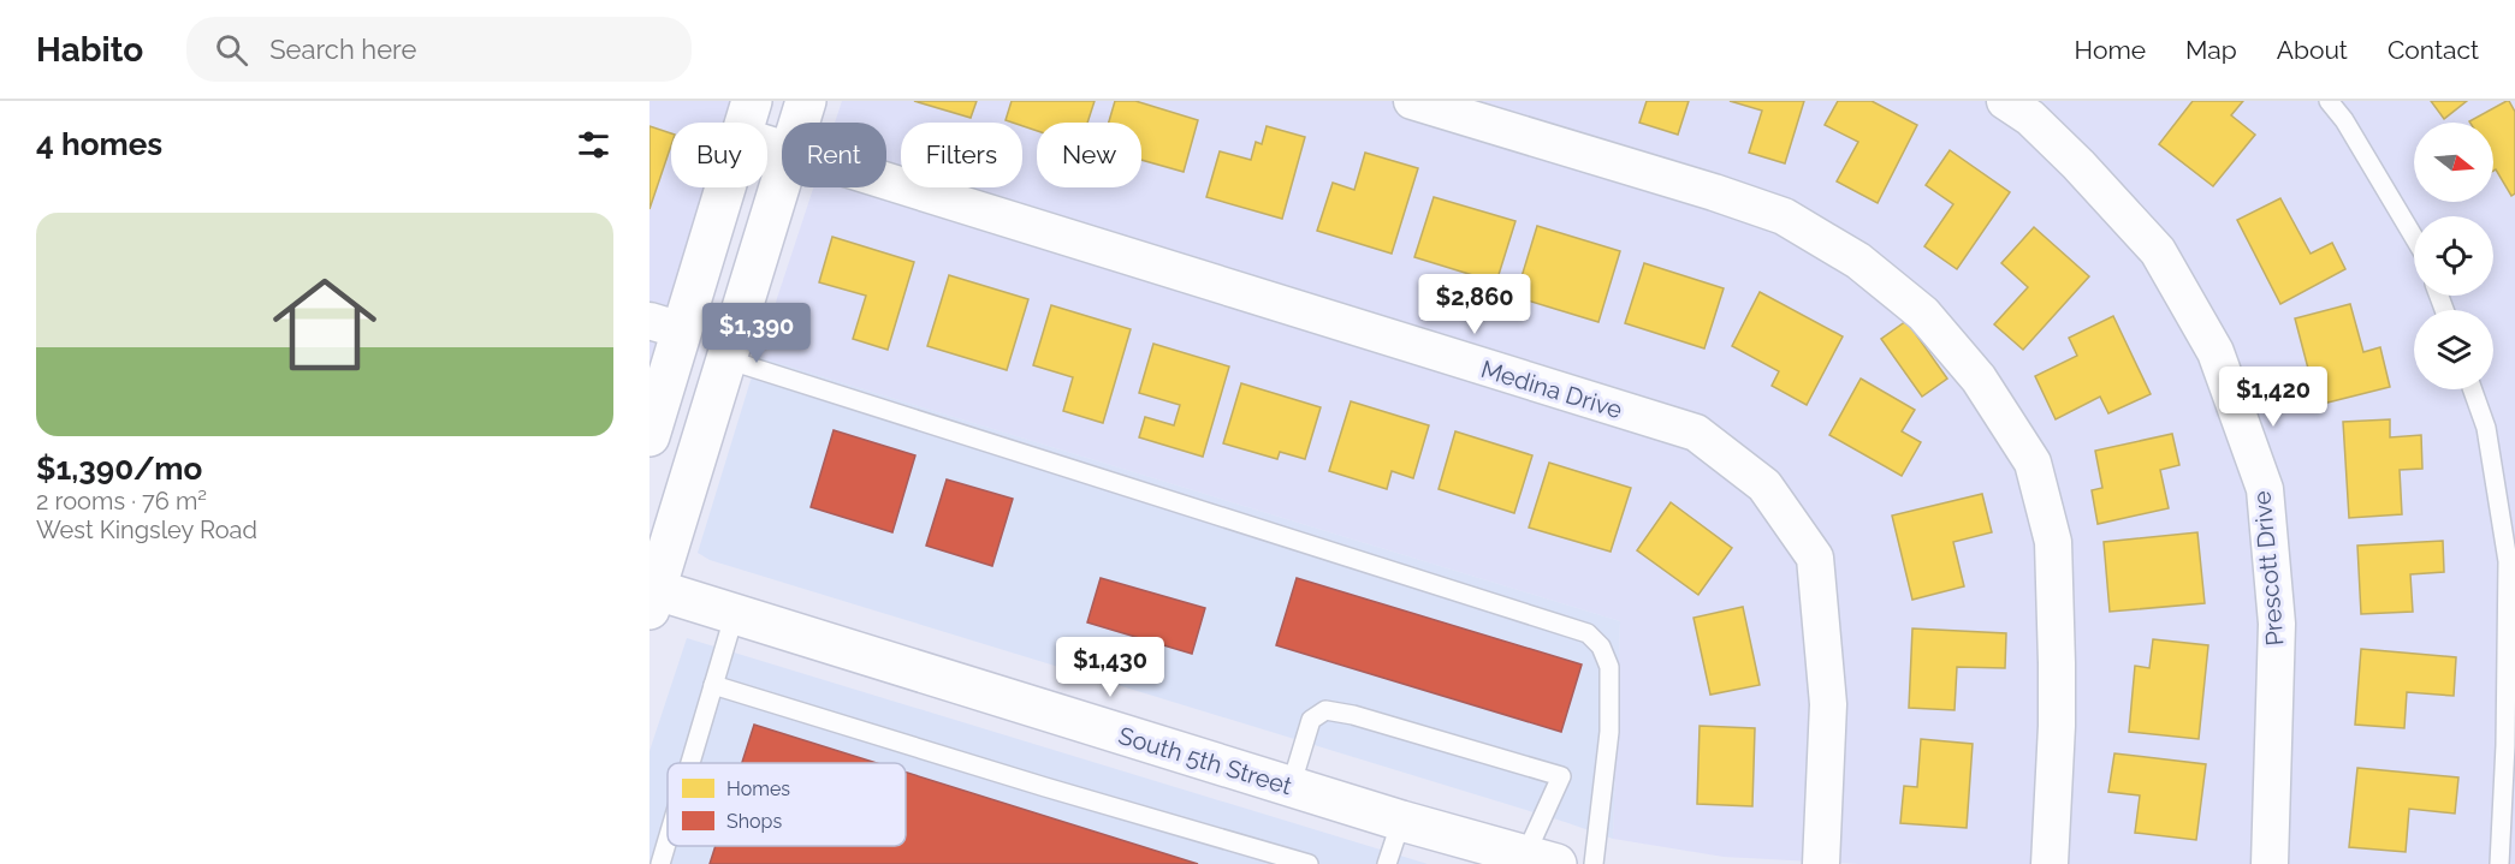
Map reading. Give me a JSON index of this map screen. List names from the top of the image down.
{
  "streets": {
    "street": ["Medina Drive", "Prescott Drive", "South 5th Street"]
  },
  "legend": ["Homes", "Shops"],
  "north": "right",
  "page": {
    "header": "Habito",
    "search": "Search here",
    "nav": [
      "Home",
      "Map",
      "About",
      "Contact"
    ],
    "heading": "4 homes",
    "chip": [
      "Buy",
      "Rent",
      "Filters",
      "New"
    ],
    "list": [
      {
        "name": "$1,390/mo",
        "note": "2 rooms · 76 m² · West Kingsley Road"
      }
    ],
    "price": [
      "$2,860",
      "$1,390",
      "$1,420",
      "$1,430"
    ]
  }
}
